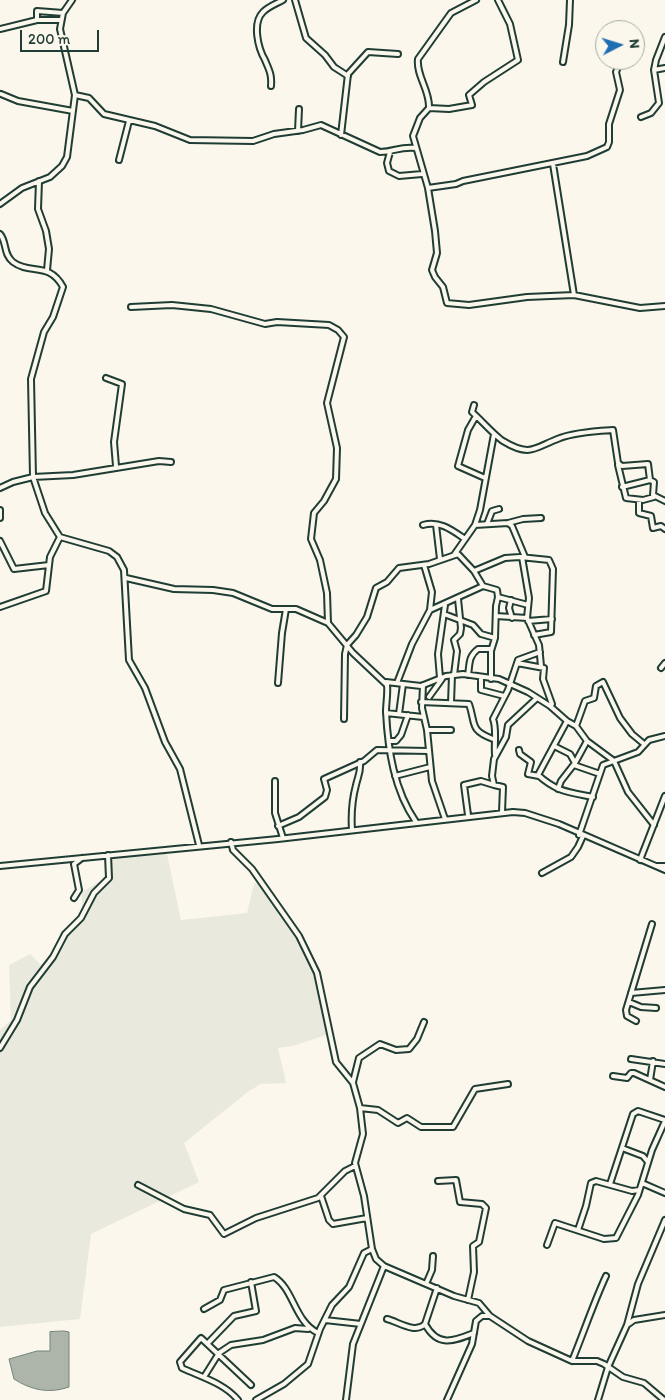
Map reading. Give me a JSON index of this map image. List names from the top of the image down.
{
  "scale_bar": "200 m",
  "north": "right"
}
